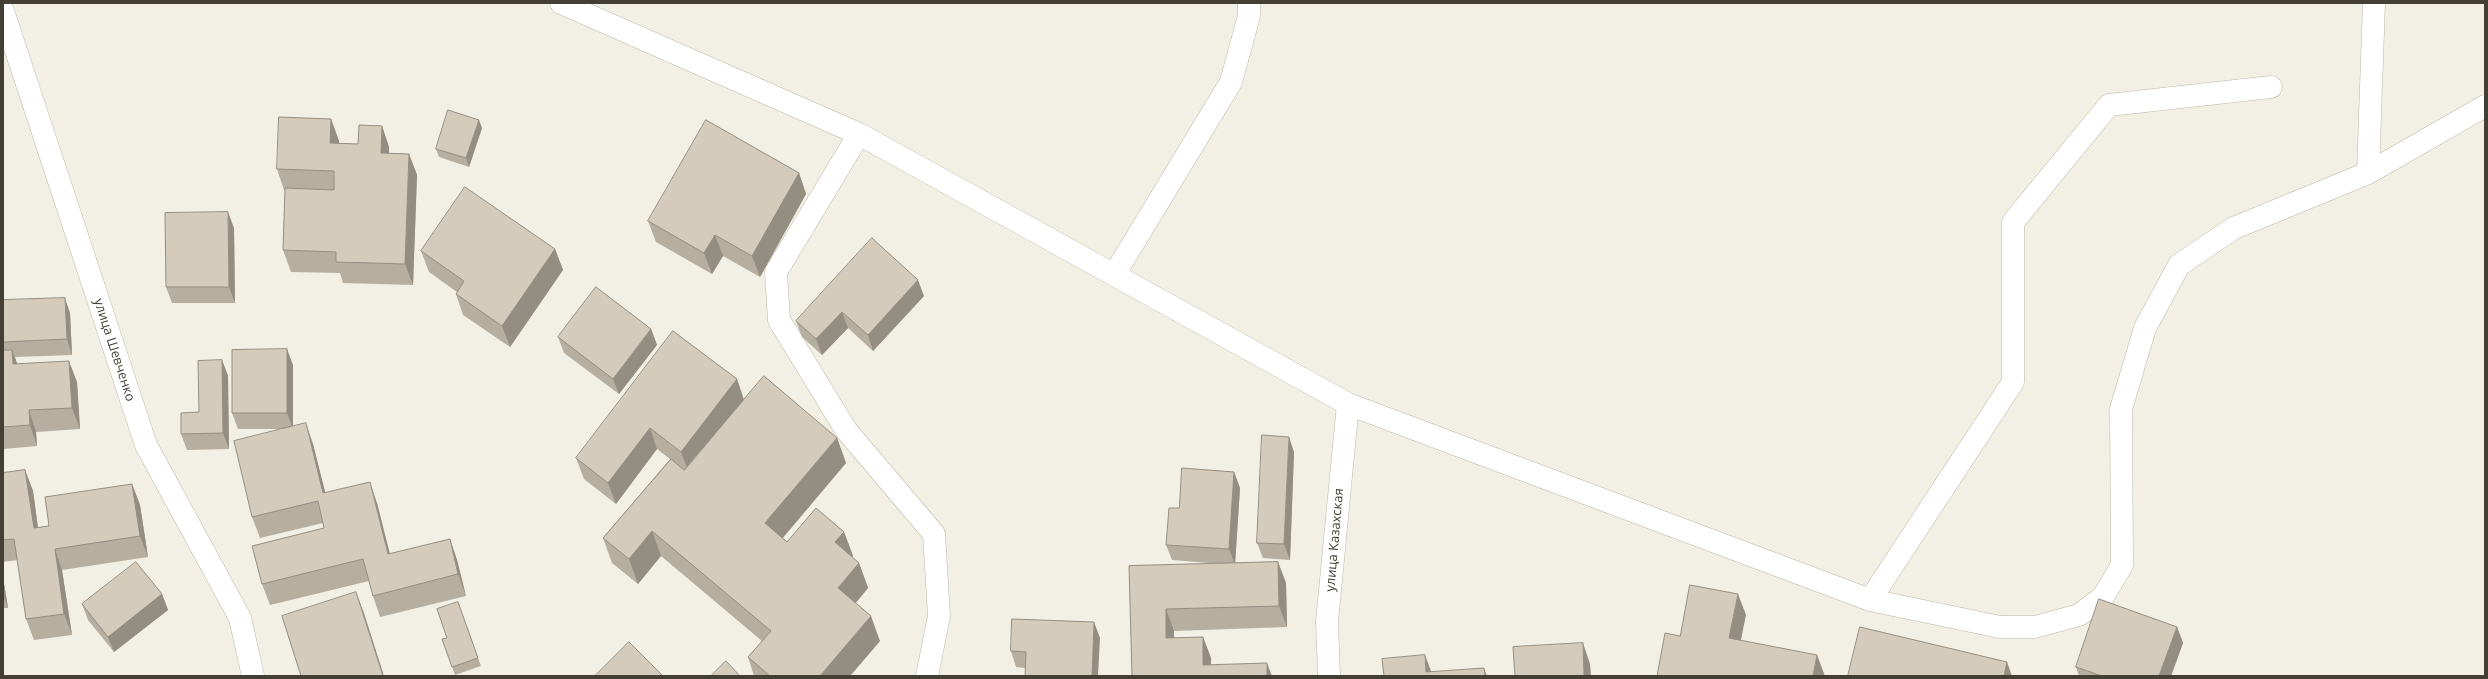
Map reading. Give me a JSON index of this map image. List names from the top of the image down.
{
  "streets": {
    "street": ["улица Шевченко", "улица Казахская"]
  }
}
